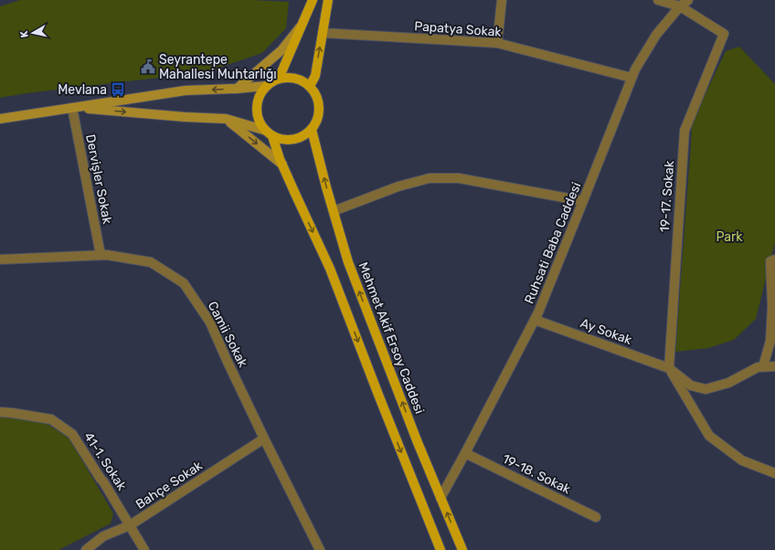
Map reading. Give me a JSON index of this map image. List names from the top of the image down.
{
  "streets": {
    "main road": ["Mehmet Akif Ersoy Caddesi"],
    "street": [
      "Papatya Sokak",
      "Dervişler Sokak",
      "19-17. Sokak",
      "Ruhsati Baba Caddesi",
      "Ay Sokak",
      "Camii Sokak",
      "41-1. Sokak",
      "19-18. Sokak",
      "Bahçe Sokak"
    ]
  },
  "crossings": [
    ["Papatya Sokak", "Ruhsati Baba Caddesi"],
    ["Dervişler Sokak", "Camii Sokak"],
    ["19-17. Sokak", "Ruhsati Baba Caddesi"],
    ["19-17. Sokak", "Ay Sokak"],
    ["Ruhsati Baba Caddesi", "Ay Sokak"],
    ["Ruhsati Baba Caddesi", "Mehmet Akif Ersoy Caddesi"],
    ["Ruhsati Baba Caddesi", "19-18. Sokak"],
    ["Camii Sokak", "Bahçe Sokak"],
    ["41-1. Sokak", "Bahçe Sokak"]
  ],
  "parks": ["Park"],
  "places": {
    "public building": ["Seyrantepe Mahallesi Muhtarlığı"],
    "bus stop": ["Mevlana"]
  },
  "north": "left"
}
